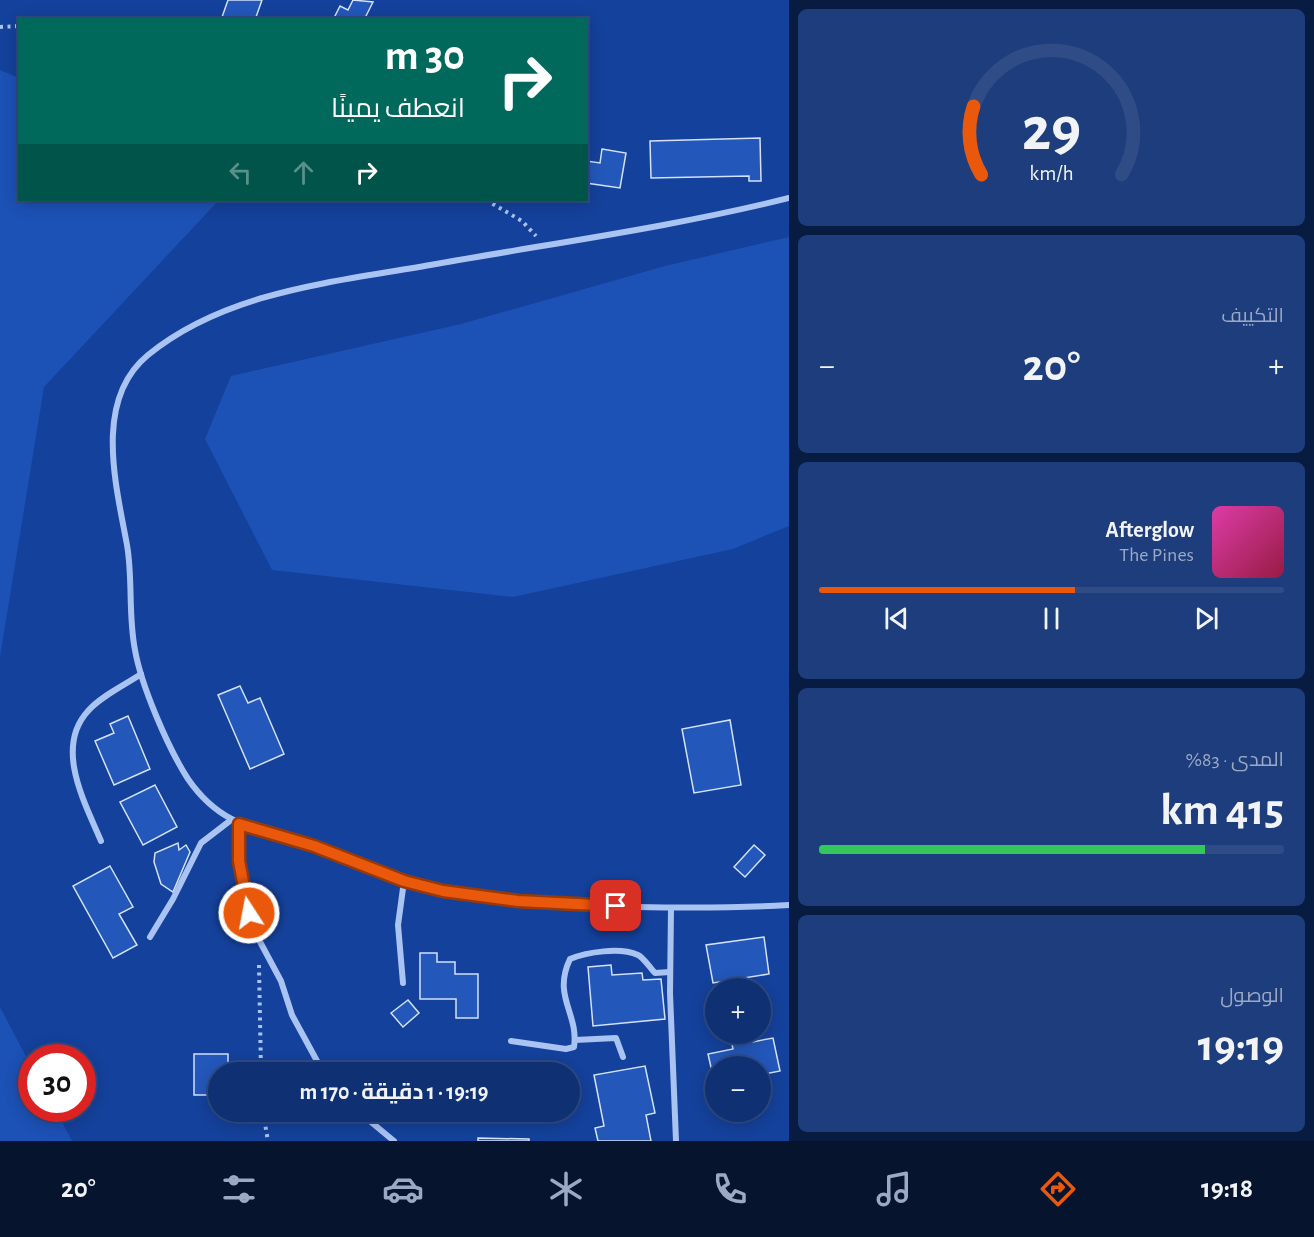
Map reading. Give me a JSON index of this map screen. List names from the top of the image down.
{
  "page": {
    "turn": ["30 m", "انعطف يمينًا"],
    "tile": [
      "التكييف",
      ["المدى · 83%", "415 km"],
      ["الوصول", "19:19"]
    ],
    "heat": ["−", "20°", "+"],
    "song": ["Afterglow", "The Pines"],
    "map_buttons": ["+", "−"],
    "limit": "30",
    "trip": "19:19 · 1 دقيقة · 170 m",
    "tabs": ["19:18", "20°"],
    "gauge": ["29", "km/h"]
  }
}
